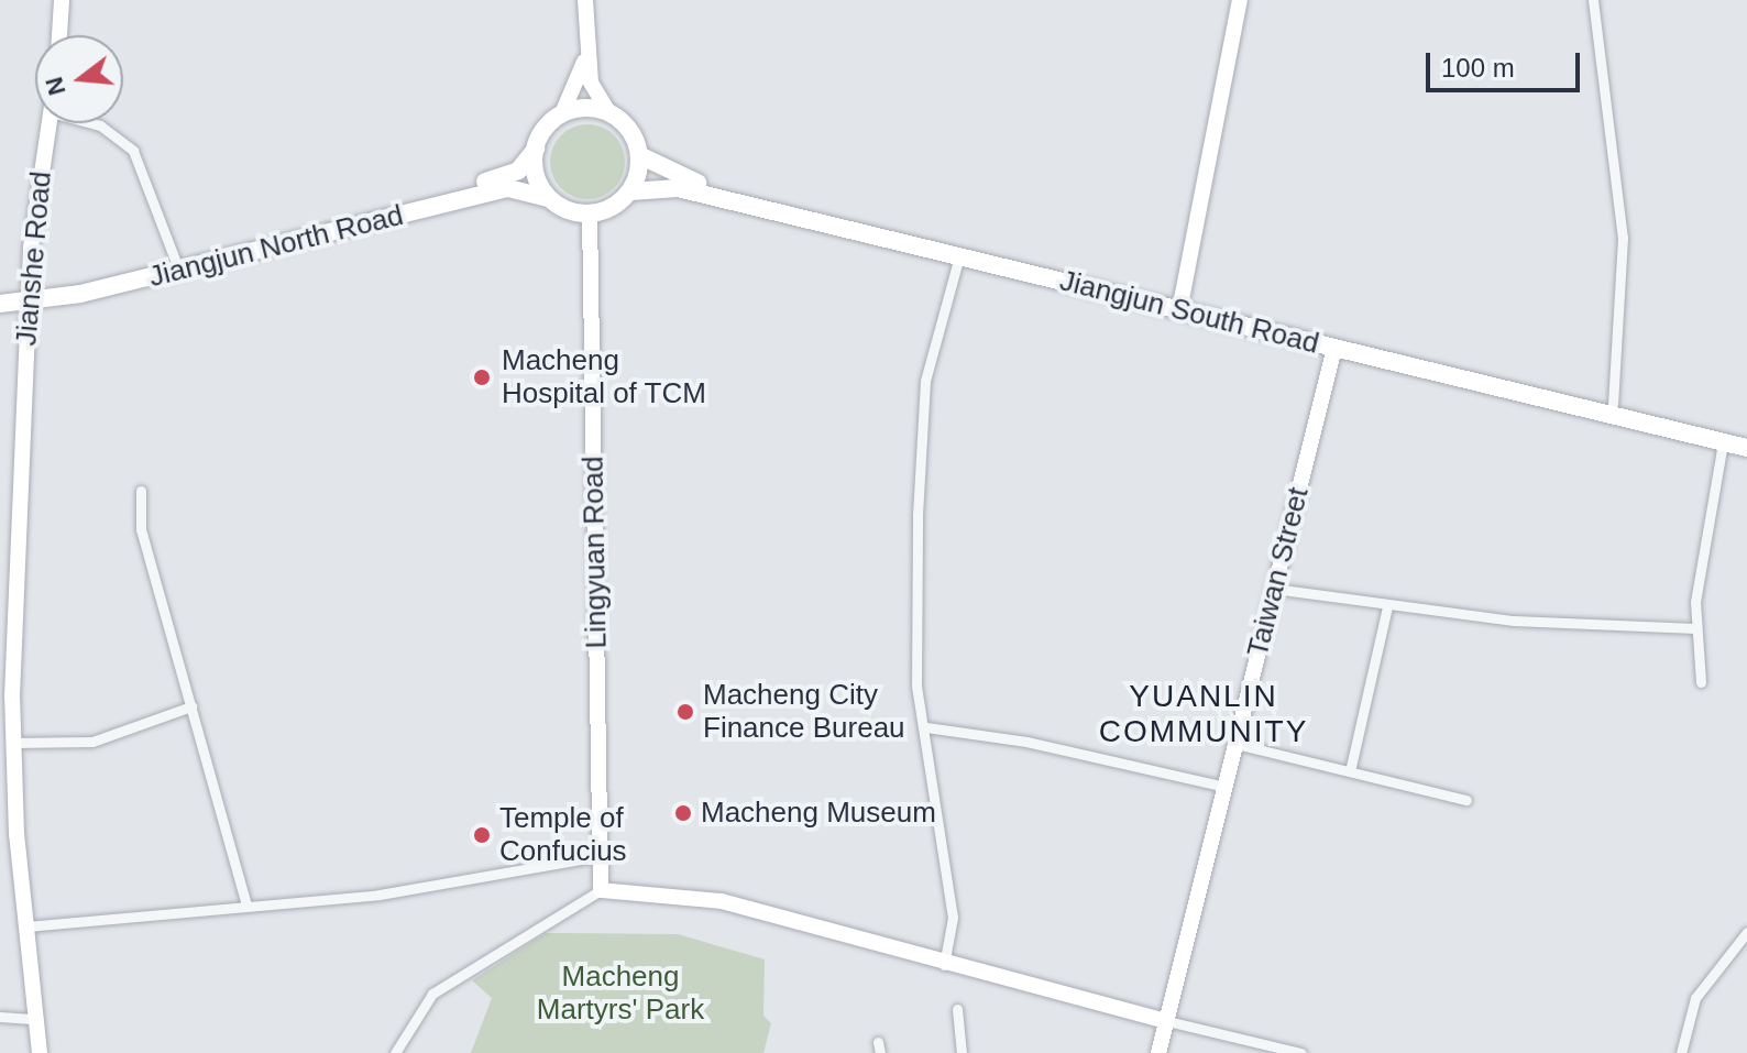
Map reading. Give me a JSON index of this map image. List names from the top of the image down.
{
  "streets": {
    "highway": ["Jiangjun North Road", "Jiangjun South Road"],
    "street": ["Jianshe Road", "Lingyuan Road", "Taiwan Street"]
  },
  "crossings": [
    ["Jiangjun North Road", "Jianshe Road"],
    ["Jiangjun North Road", "Jiangjun South Road"],
    ["Jiangjun North Road", "Lingyuan Road"],
    ["Jiangjun South Road", "Lingyuan Road"],
    ["Jiangjun South Road", "Taiwan Street"]
  ],
  "districts": ["YUANLIN COMMUNITY"],
  "parks": ["Macheng Martyrs' Park"],
  "places": [
    "Macheng Hospital of TCM",
    "Macheng City Finance Bureau",
    "Macheng Museum",
    "Temple of Confucius"
  ],
  "scale_bar": "100 m",
  "north": "left"
}
